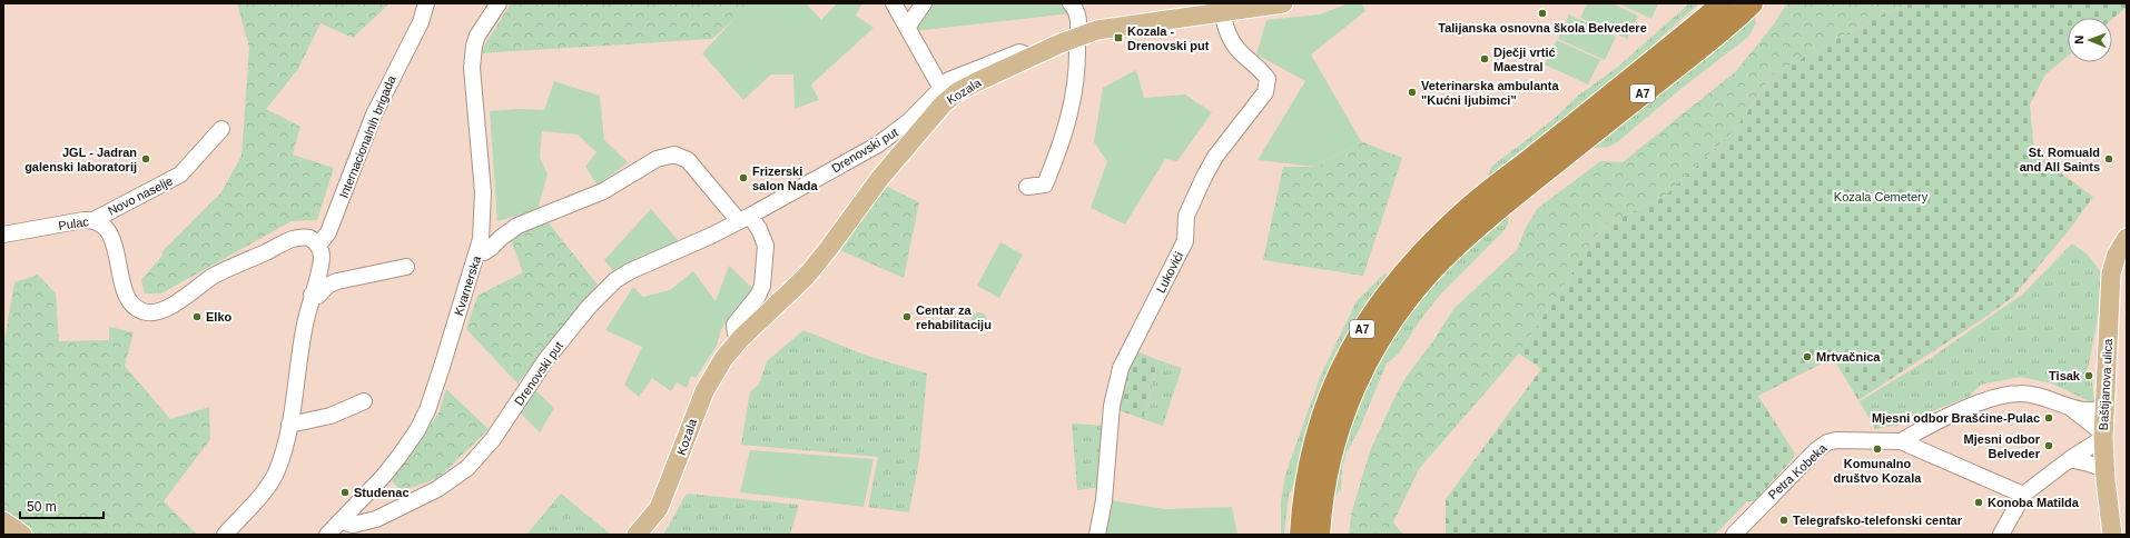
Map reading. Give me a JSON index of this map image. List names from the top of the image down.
{
  "streets": {
    "highway": ["A7"],
    "main road": ["Kozala", "Baštijanova ulica"],
    "street": [
      "Internacionalnih brigada",
      "Drenovski put",
      "Novo naselje",
      "Pulac",
      "Lukovići",
      "Kvarnerska",
      "Petra Kobeka"
    ]
  },
  "crossings": [
    ["Kozala", "Drenovski put"],
    ["Kozala", "Lukovići"],
    ["Internacionalnih brigada", "Pulac"],
    ["Drenovski put", "Kvarnerska"],
    ["Novo naselje", "Pulac"]
  ],
  "parks": ["Kozala Cemetery"],
  "places": {
    "other": [
      "Talijanska osnovna škola Belvedere",
      "Dječji vrtić Maestral",
      "Veterinarska ambulanta \"Kućni ljubimci\"",
      "JGL - Jadran galenski laboratorij",
      "St. Romuald and All Saints",
      "Frizerski salon Nada",
      "Elko",
      "Centar za rehabilitaciju",
      "Mrtvačnica",
      "Tisak",
      "Mjesni odbor Brašćine-Pulac",
      "Mjesni odbor Belveder",
      "Komunalno društvo Kozala",
      "Studenac",
      "Konoba Matilda",
      "Telegrafsko-telefonski centar"
    ],
    "transit": ["Kozala - Drenovski put"]
  },
  "scale_bar": "50 m",
  "north": "left"
}
